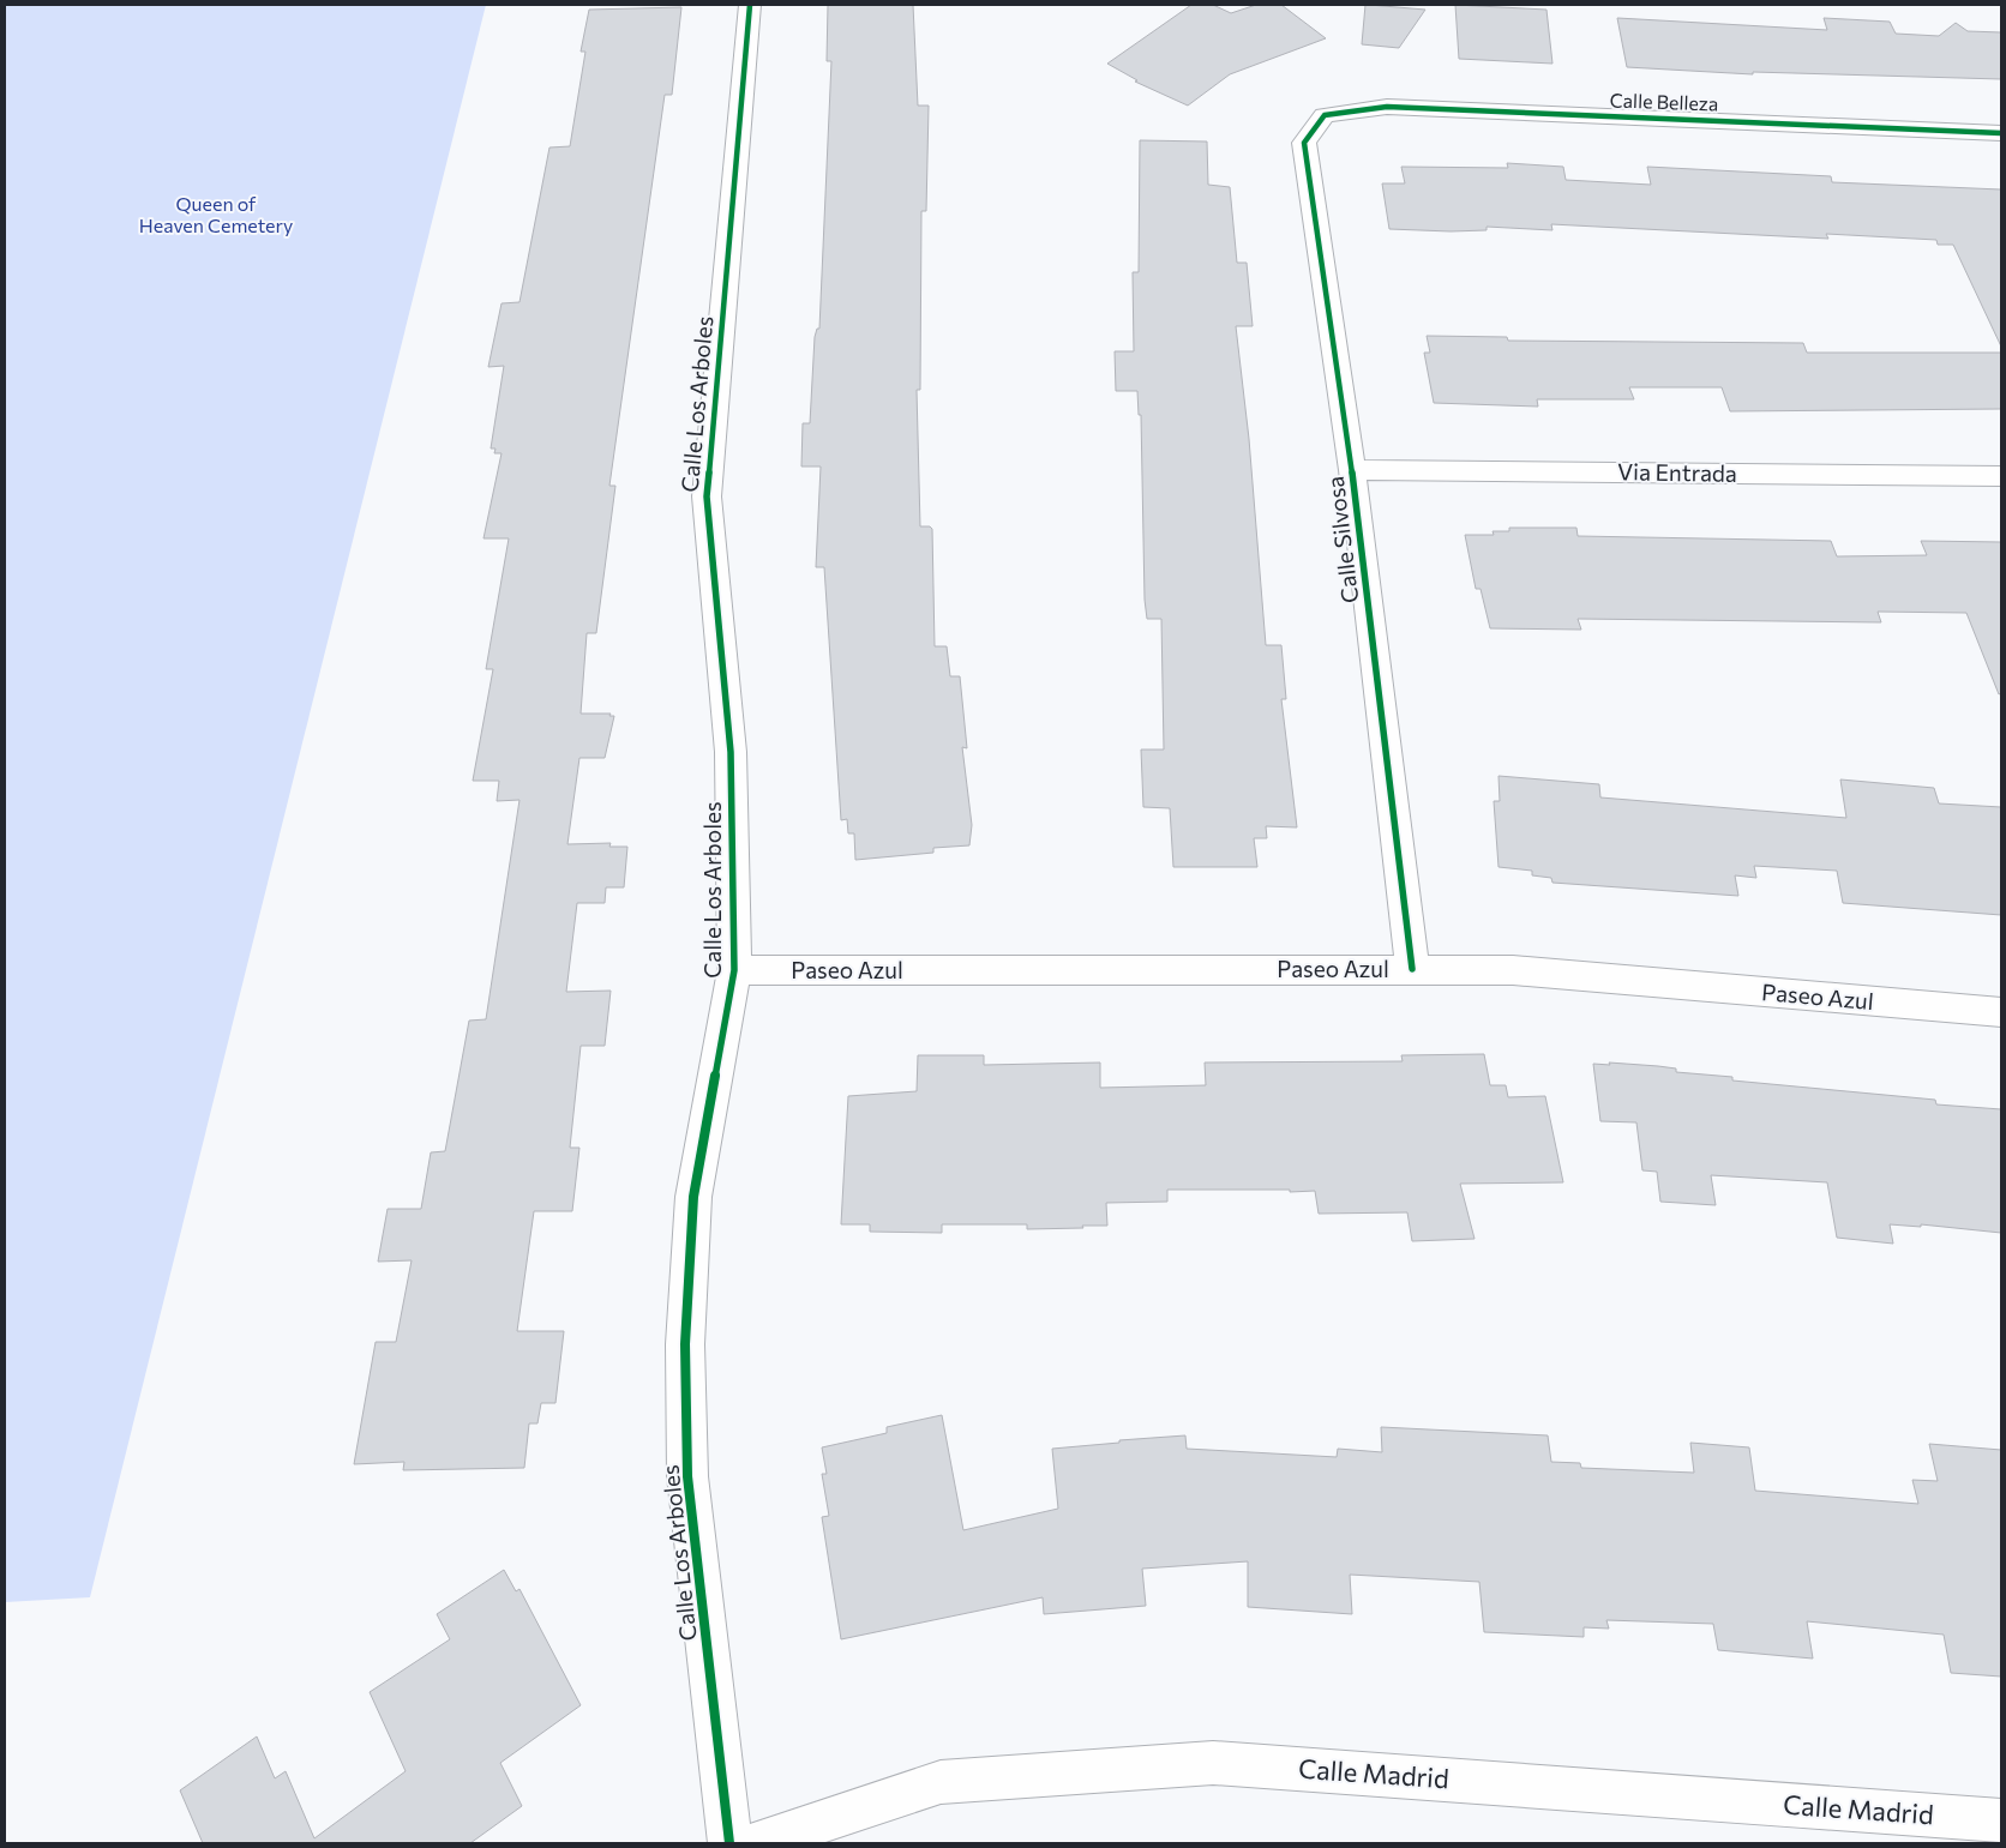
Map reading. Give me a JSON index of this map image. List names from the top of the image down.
{
  "streets": {
    "street": [
      "Calle Belleza",
      "Calle Los Arboles",
      "Via Entrada",
      "Calle Silvosa",
      "Paseo Azul",
      "Calle Madrid"
    ]
  },
  "crossings": [
    ["Calle Belleza", "Calle Silvosa"],
    ["Calle Los Arboles", "Paseo Azul"],
    ["Via Entrada", "Calle Silvosa"],
    ["Calle Silvosa", "Paseo Azul"]
  ],
  "parks": ["Queen of Heaven Cemetery"]
}
